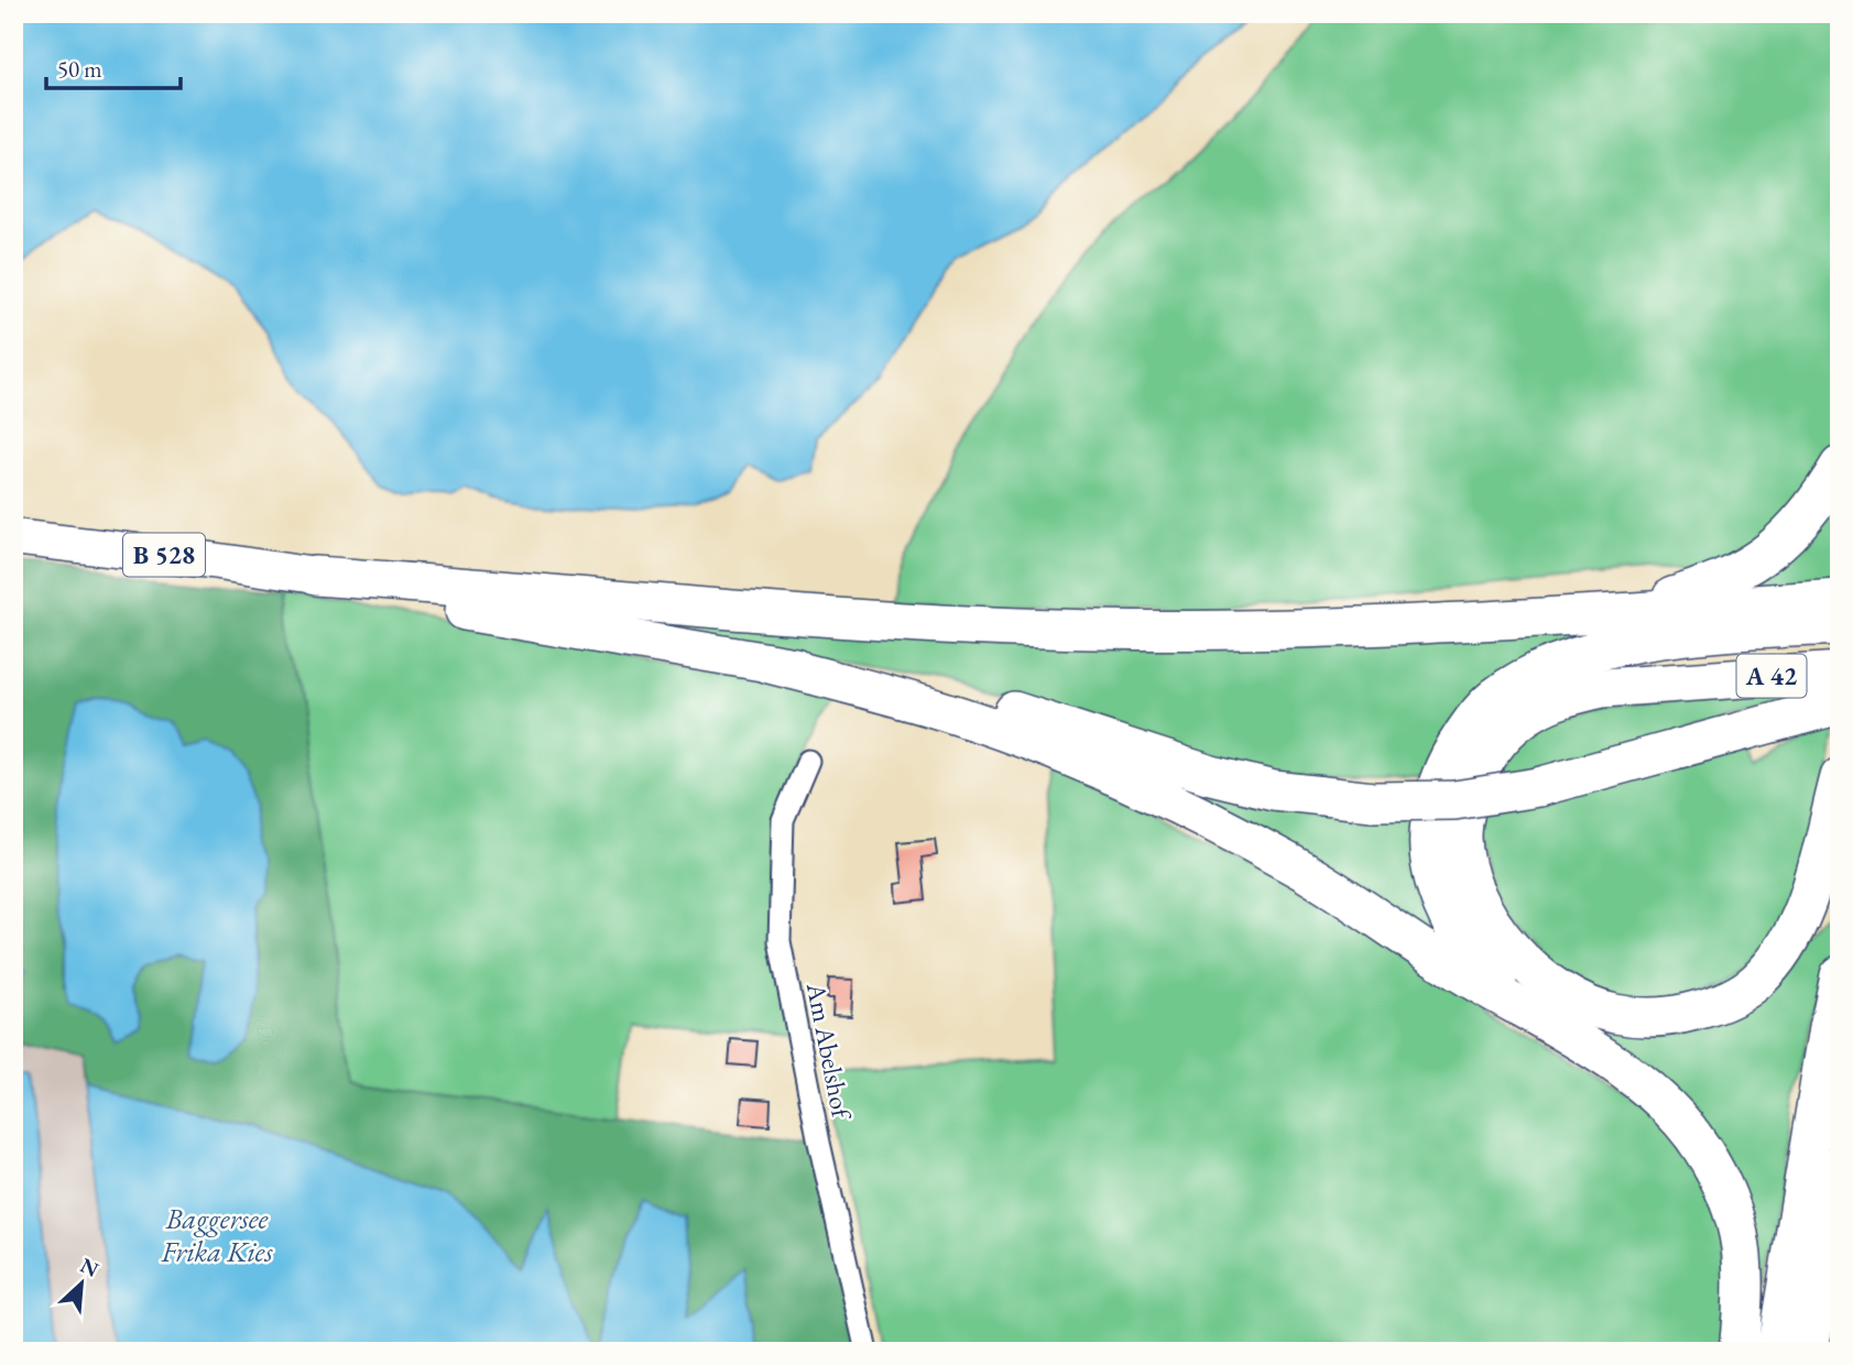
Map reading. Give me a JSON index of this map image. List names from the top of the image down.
{
  "streets": {
    "highway": ["B 528", "A 42"],
    "street": ["Am Abelshof"]
  },
  "water": ["Baggersee Frika Kies"],
  "scale_bar": "50 m",
  "north": "top right"
}
